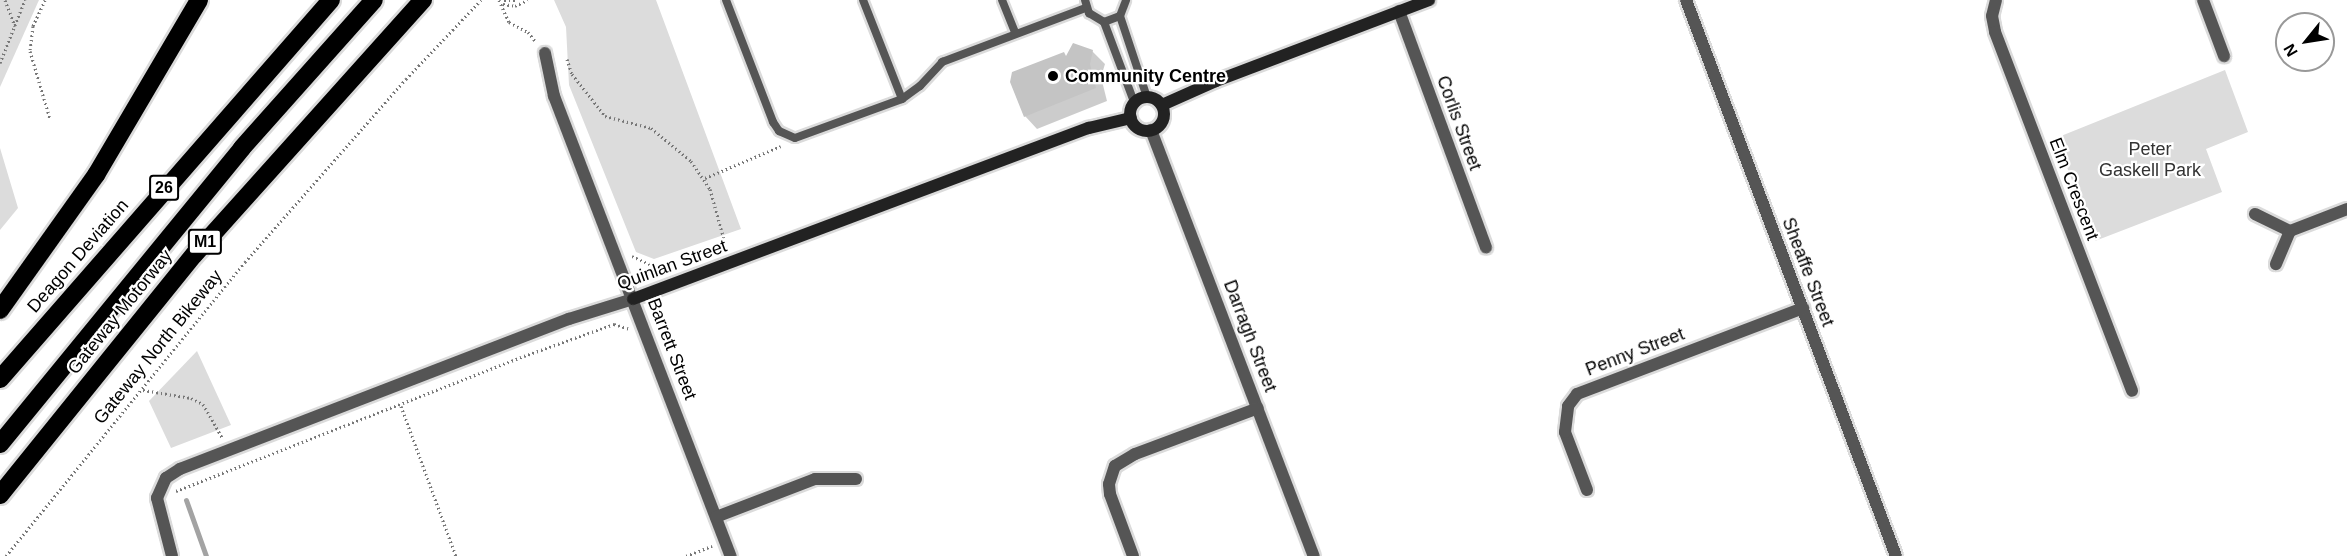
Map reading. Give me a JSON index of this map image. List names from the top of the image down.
{
  "streets": {
    "highway": [
      "26",
      "M1",
      "Deagon Deviation",
      "Gateway Motorway"
    ],
    "street": [
      "Corlis Street",
      "Elm Crescent",
      "Quinlan Street",
      "Sheaffe Street",
      "Darragh Street",
      "Barrett Street",
      "Penny Street"
    ],
    "path": ["Gateway North Bikeway"]
  },
  "crossings": [
    ["Quinlan Street", "Darragh Street"],
    ["Quinlan Street", "Barrett Street"],
    ["Sheaffe Street", "Penny Street"]
  ],
  "parks": ["Peter Gaskell Park"],
  "places": ["Community Centre"],
  "north": "bottom left"
}
